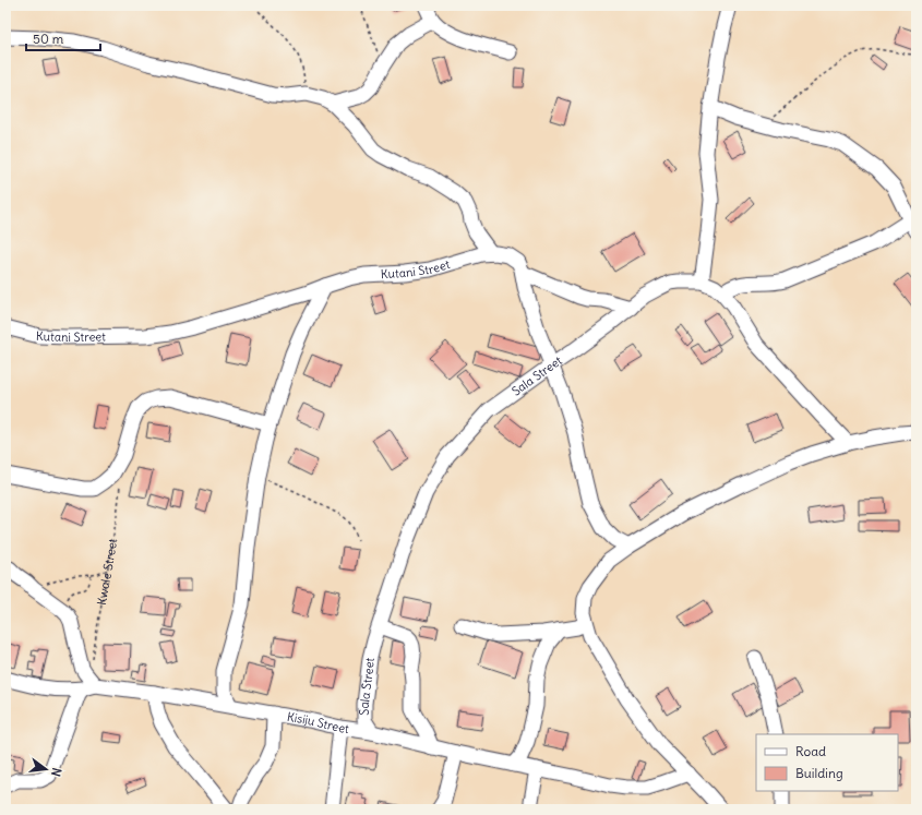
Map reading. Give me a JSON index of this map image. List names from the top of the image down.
{
  "streets": {
    "street": ["Kutani Street", "Sala Street", "Kisiju Street"],
    "path": ["Kwale Street"]
  },
  "crossings": [
    ["Kutani Street", "Sala Street"],
    ["Sala Street", "Kisiju Street"],
    ["Kwale Street", "Kisiju Street"]
  ],
  "legend": ["Road", "Building"],
  "scale_bar": "50 m",
  "north": "right"
}
